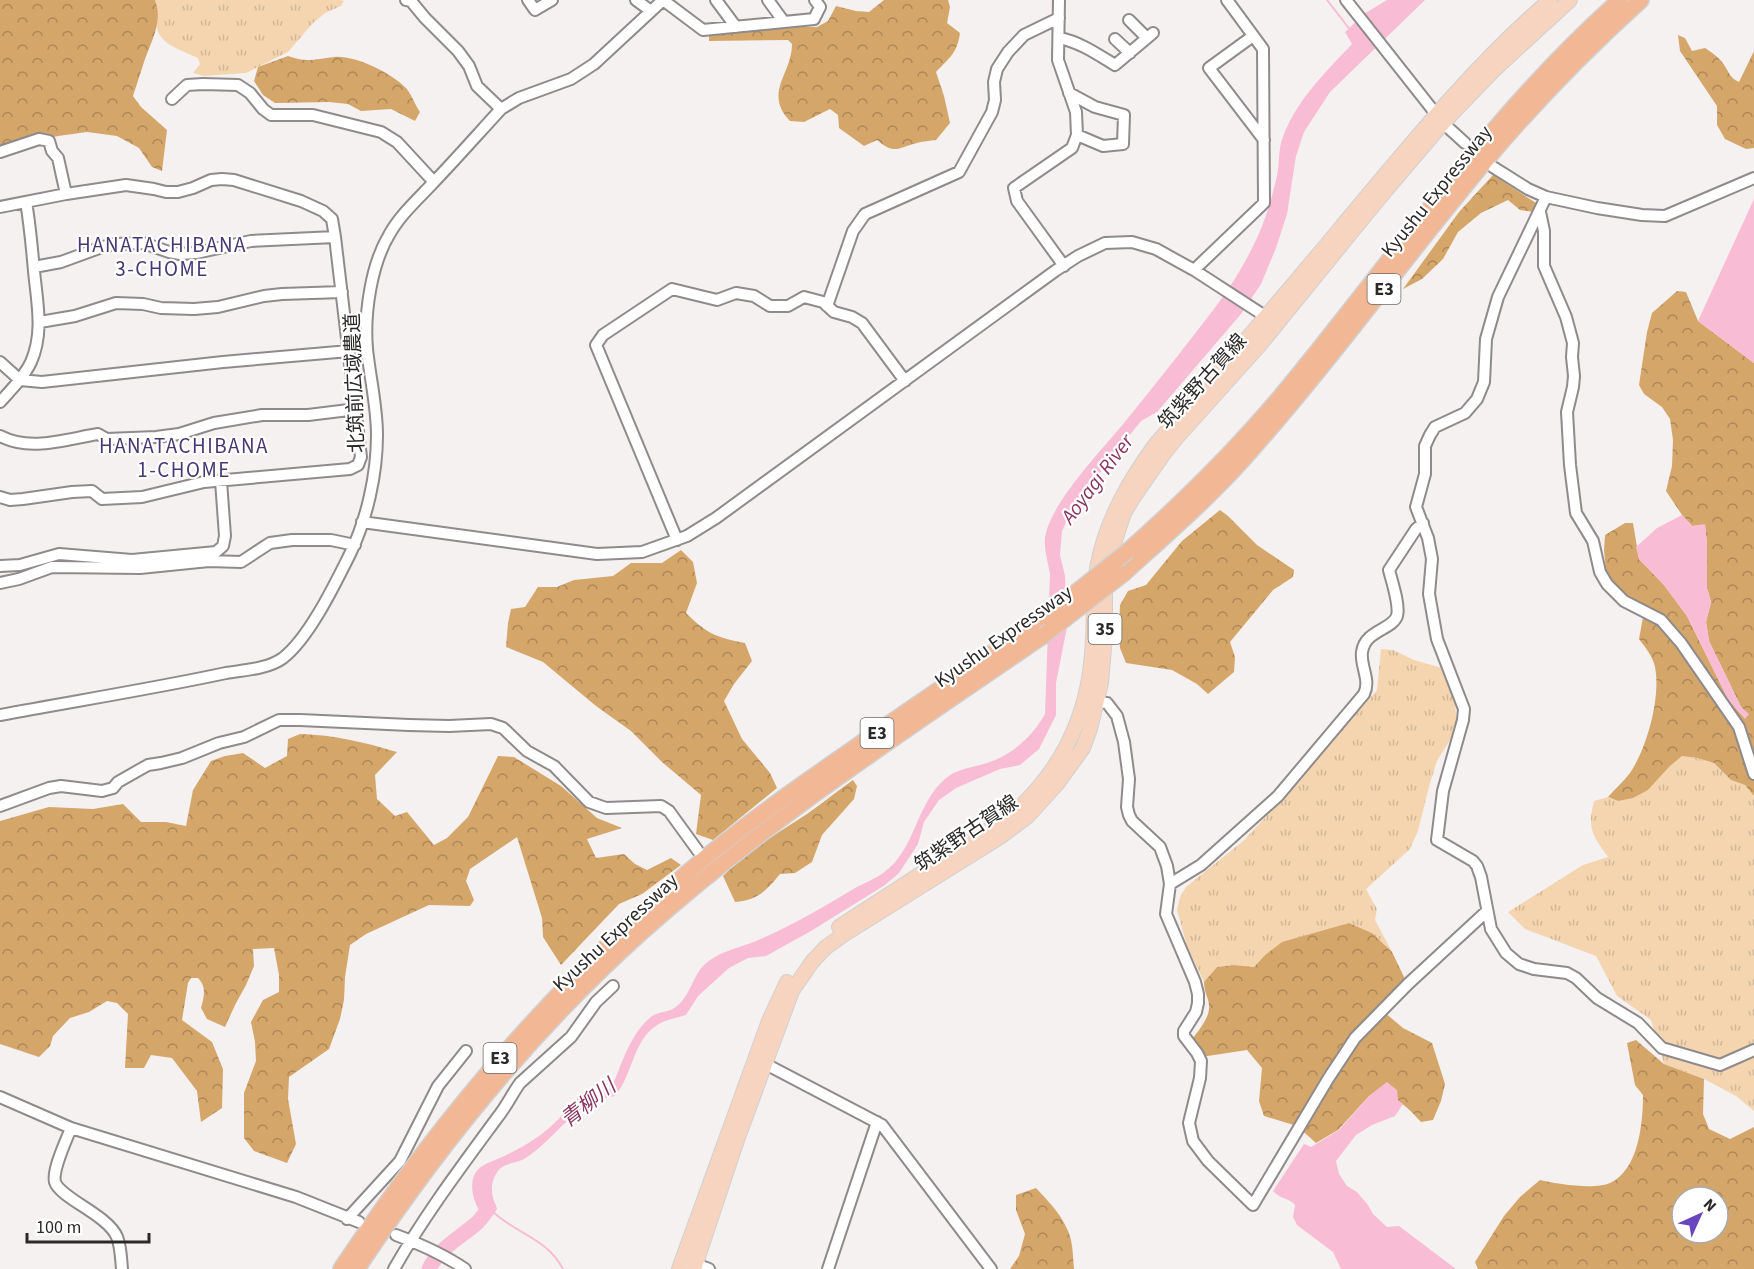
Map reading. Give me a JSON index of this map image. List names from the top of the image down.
{
  "streets": {
    "highway": ["Kyushu Expressway", "E3"],
    "main road": ["筑紫野古賀線", "35"],
    "street": ["北筑前広域農道"]
  },
  "districts": ["HANATACHIBANA 3-CHOME", "HANATACHIBANA 1-CHOME"],
  "water": ["Aoyagi River", "青柳川"],
  "scale_bar": "100 m",
  "north": "top right"
}
